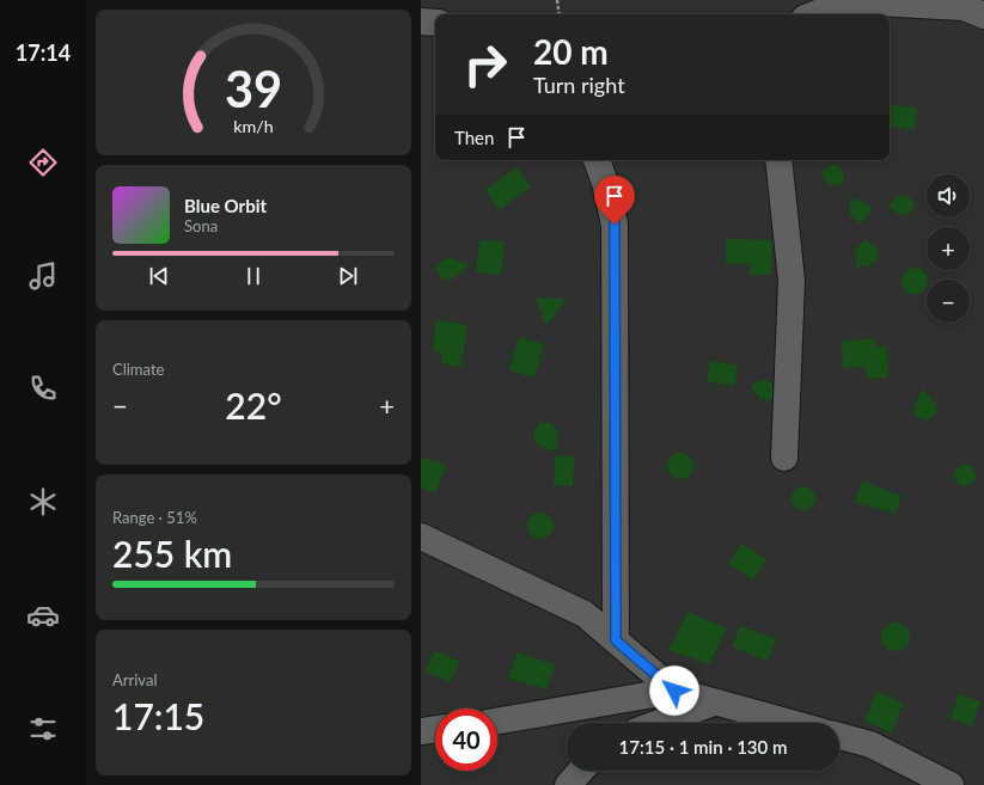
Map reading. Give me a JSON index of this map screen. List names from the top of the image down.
{
  "page": {
    "tabs": "17:14",
    "turn": ["20 m", "Turn right"],
    "then": "Then",
    "map_buttons": ["+", "−"],
    "song": ["Blue Orbit", "Sona"],
    "tile": [
      "Climate",
      ["Range · 51%", "255 km"],
      ["Arrival", "17:15"]
    ],
    "heat": ["−", "22°", "+"],
    "limit": "40",
    "trip": "17:15 · 1 min · 130 m",
    "gauge": ["39", "km/h"]
  }
}
